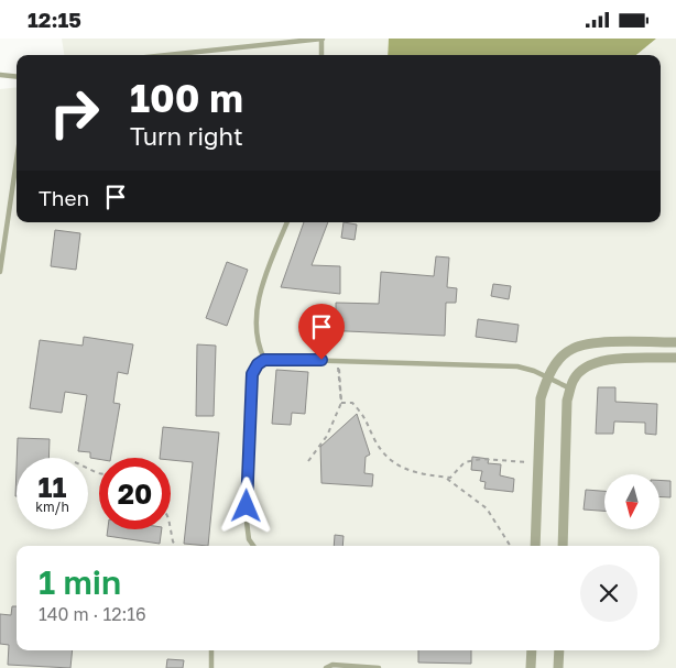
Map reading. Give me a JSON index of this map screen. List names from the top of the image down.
{
  "north": "bottom",
  "page": {
    "status": "12:15",
    "turn": ["100 m", "Turn right"],
    "then": "Then",
    "speed": "11 km/h",
    "limit": "20",
    "heading": ["1 min", "140 m · 12:16"]
  }
}
